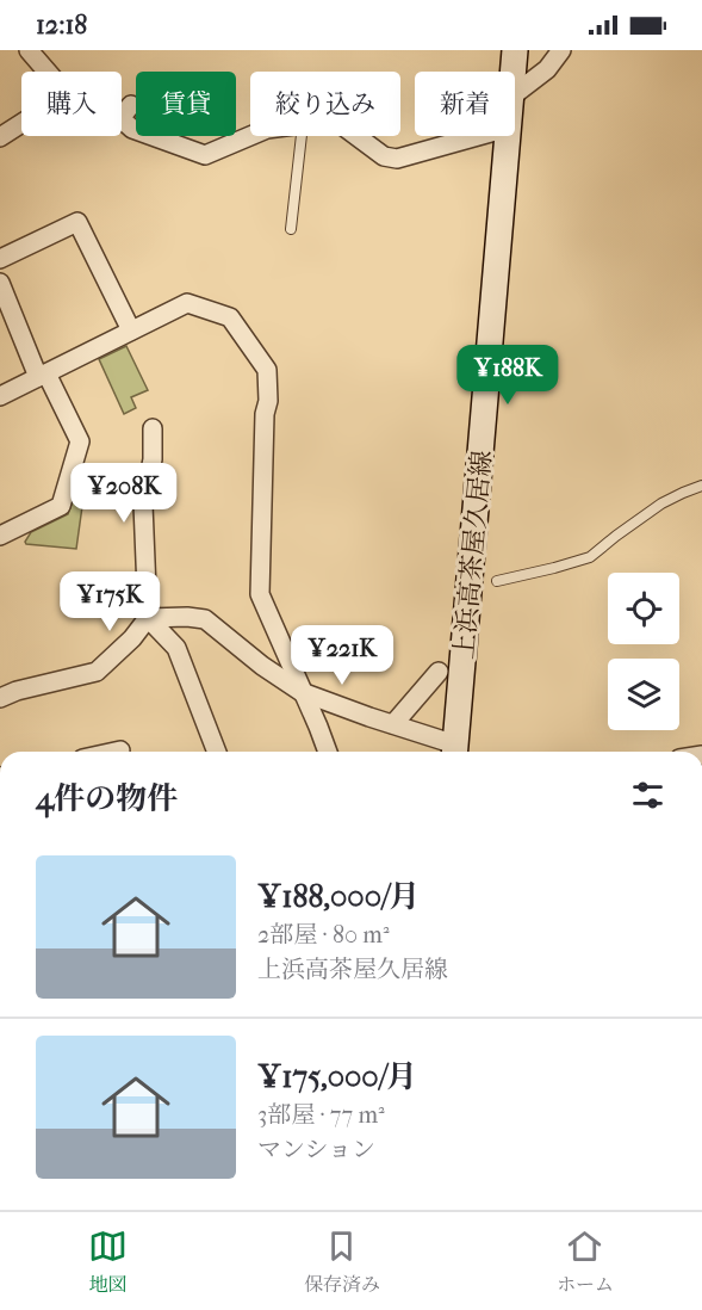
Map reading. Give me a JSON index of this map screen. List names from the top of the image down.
{
  "streets": {
    "main road": ["上浜高茶屋久居線"]
  },
  "page": {
    "status": "12:18",
    "chip": [
      "購入",
      "賃貸",
      "絞り込み",
      "新着"
    ],
    "price": [
      "¥188K",
      "¥208K",
      "¥175K",
      "¥221K"
    ],
    "heading": "4件の物件",
    "list": [
      {
        "name": "¥188,000/月",
        "note": "2部屋 · 80 m² · 上浜高茶屋久居線"
      },
      {
        "name": "¥175,000/月",
        "note": "3部屋 · 77 m² · マンション"
      }
    ],
    "tabs": ["地図", "保存済み", "ホーム"]
  }
}
